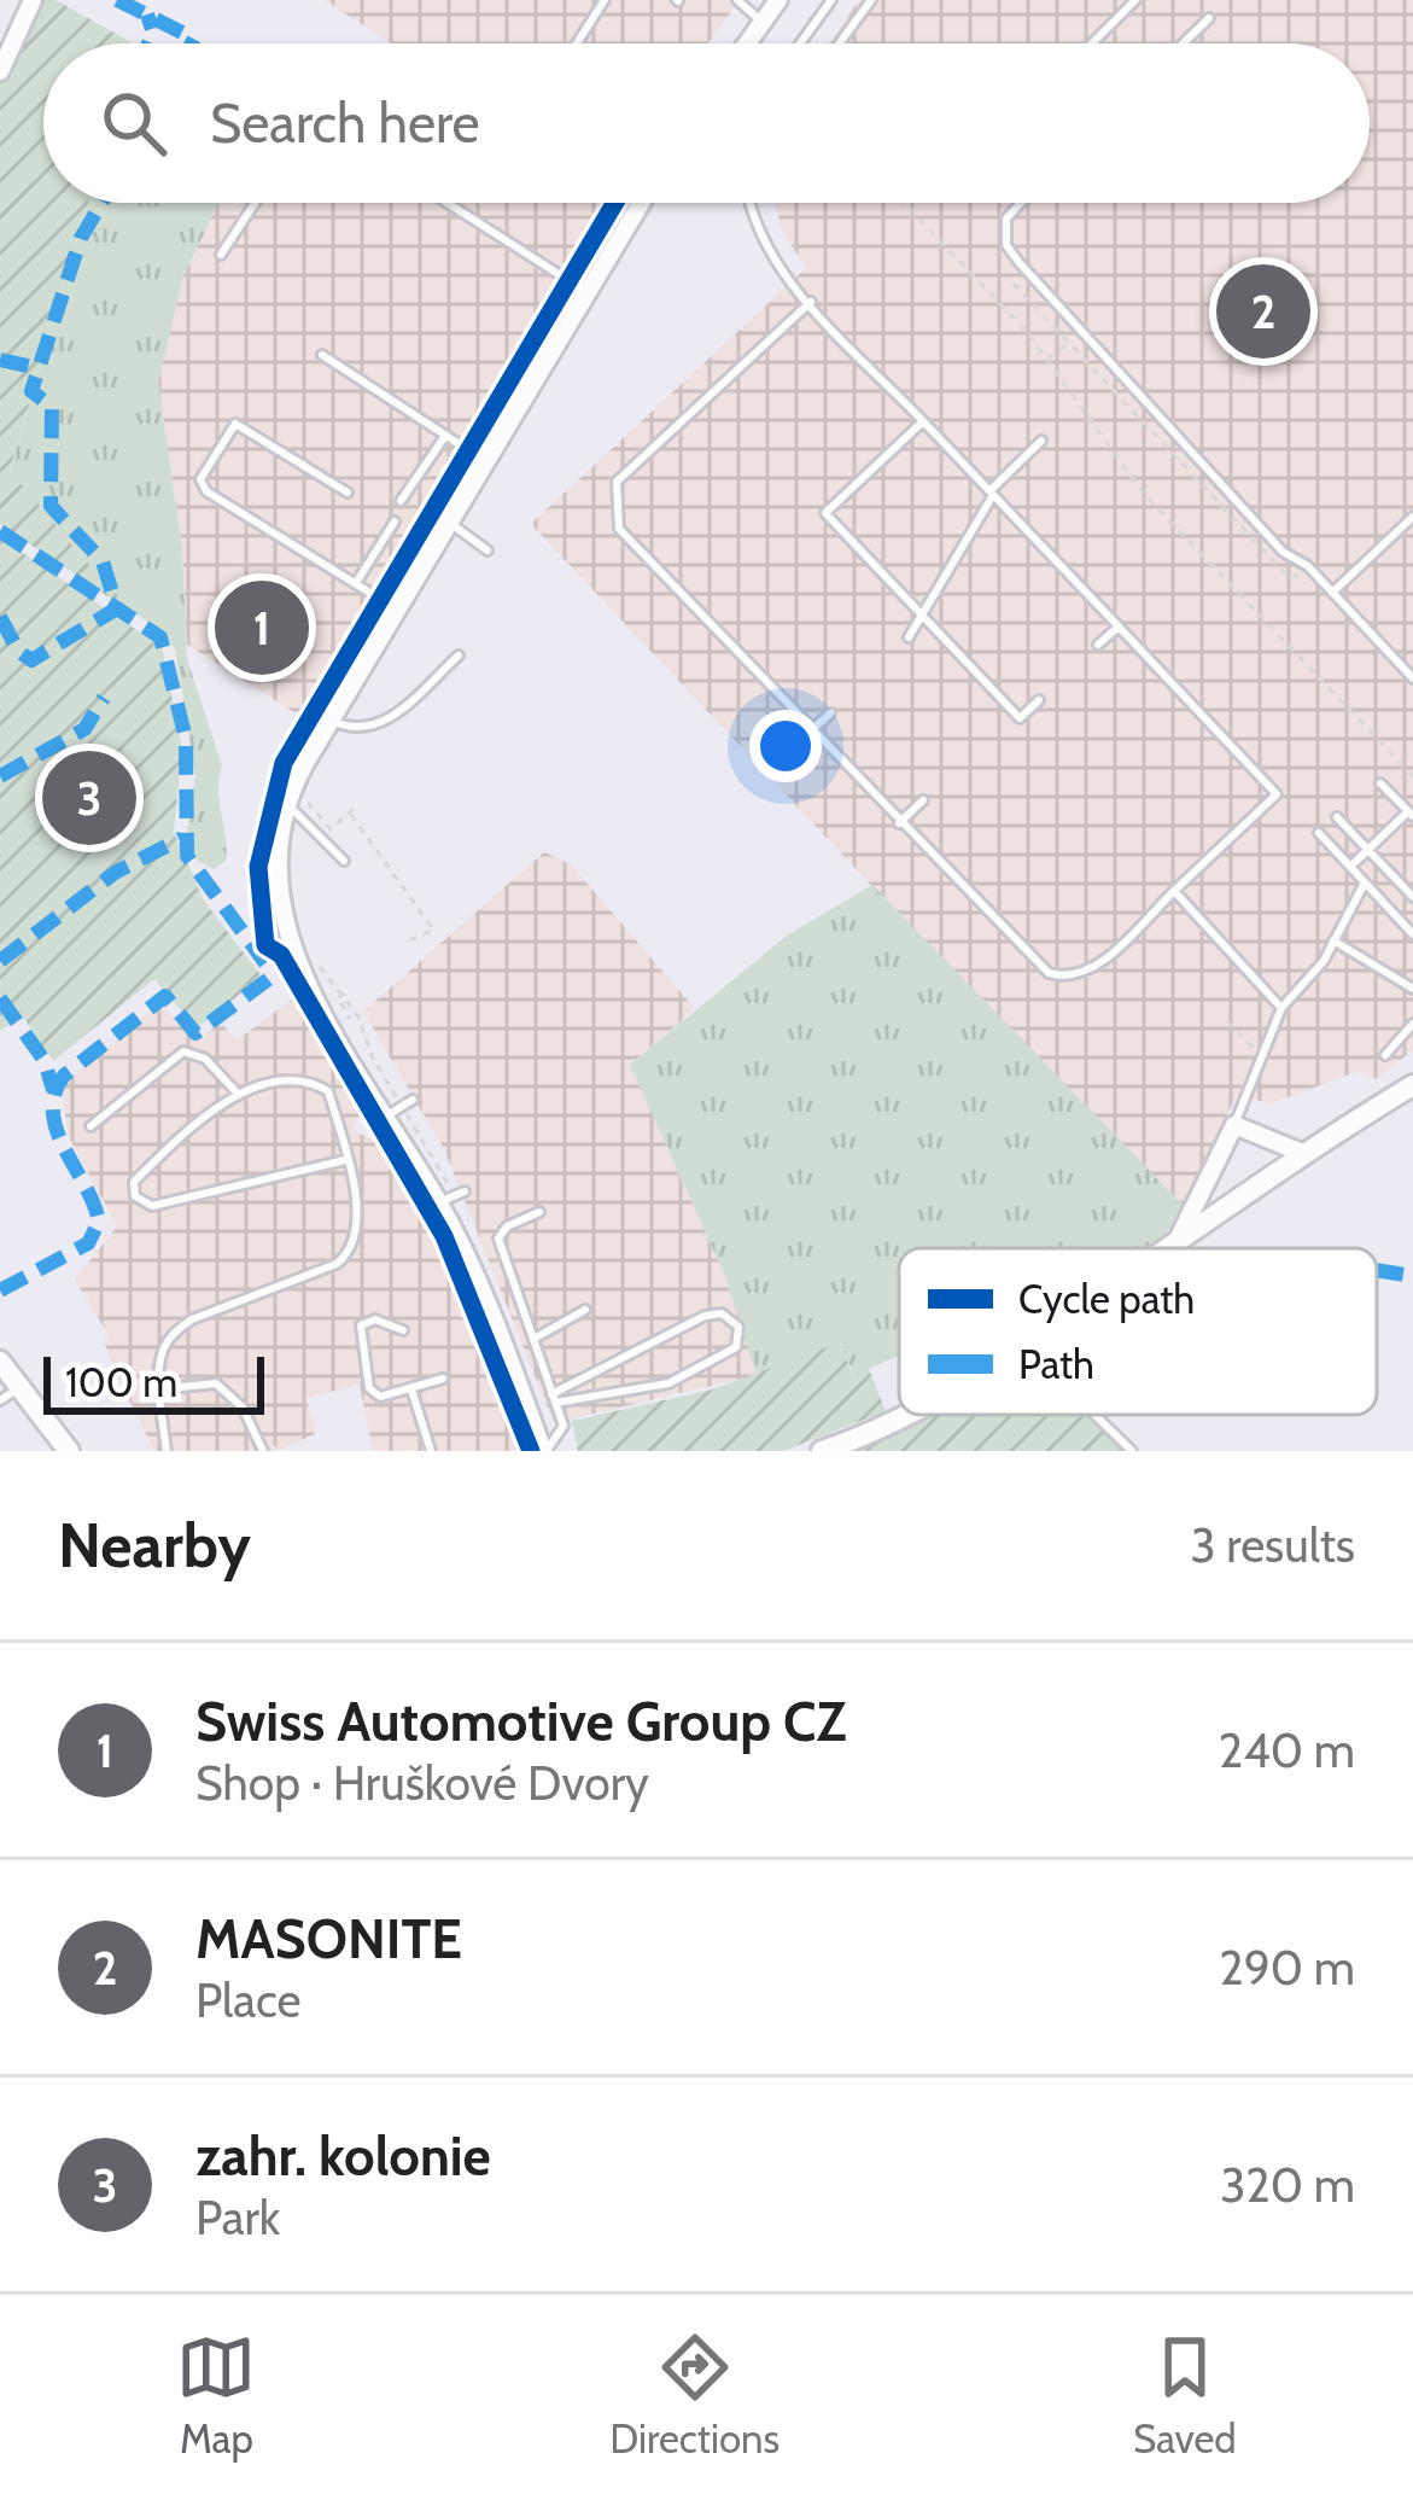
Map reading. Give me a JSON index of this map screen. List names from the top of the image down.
{
  "legend": ["Cycle path", "Path"],
  "scale_bar": "100 m",
  "page": {
    "search": "Search here",
    "pins": ["2", "1", "3"],
    "scale": "100 m",
    "heading": ["Nearby", "3 results"],
    "list": [
      {
        "mark": "1",
        "name": "Swiss Automotive Group CZ",
        "note": "Shop · Hruškové Dvory",
        "value": "240 m"
      },
      {
        "mark": "2",
        "name": "MASONITE",
        "note": "Place",
        "value": "290 m"
      },
      {
        "mark": "3",
        "name": "zahr. kolonie",
        "note": "Park",
        "value": "320 m"
      }
    ],
    "nav": ["Map", "Directions", "Saved"]
  }
}
